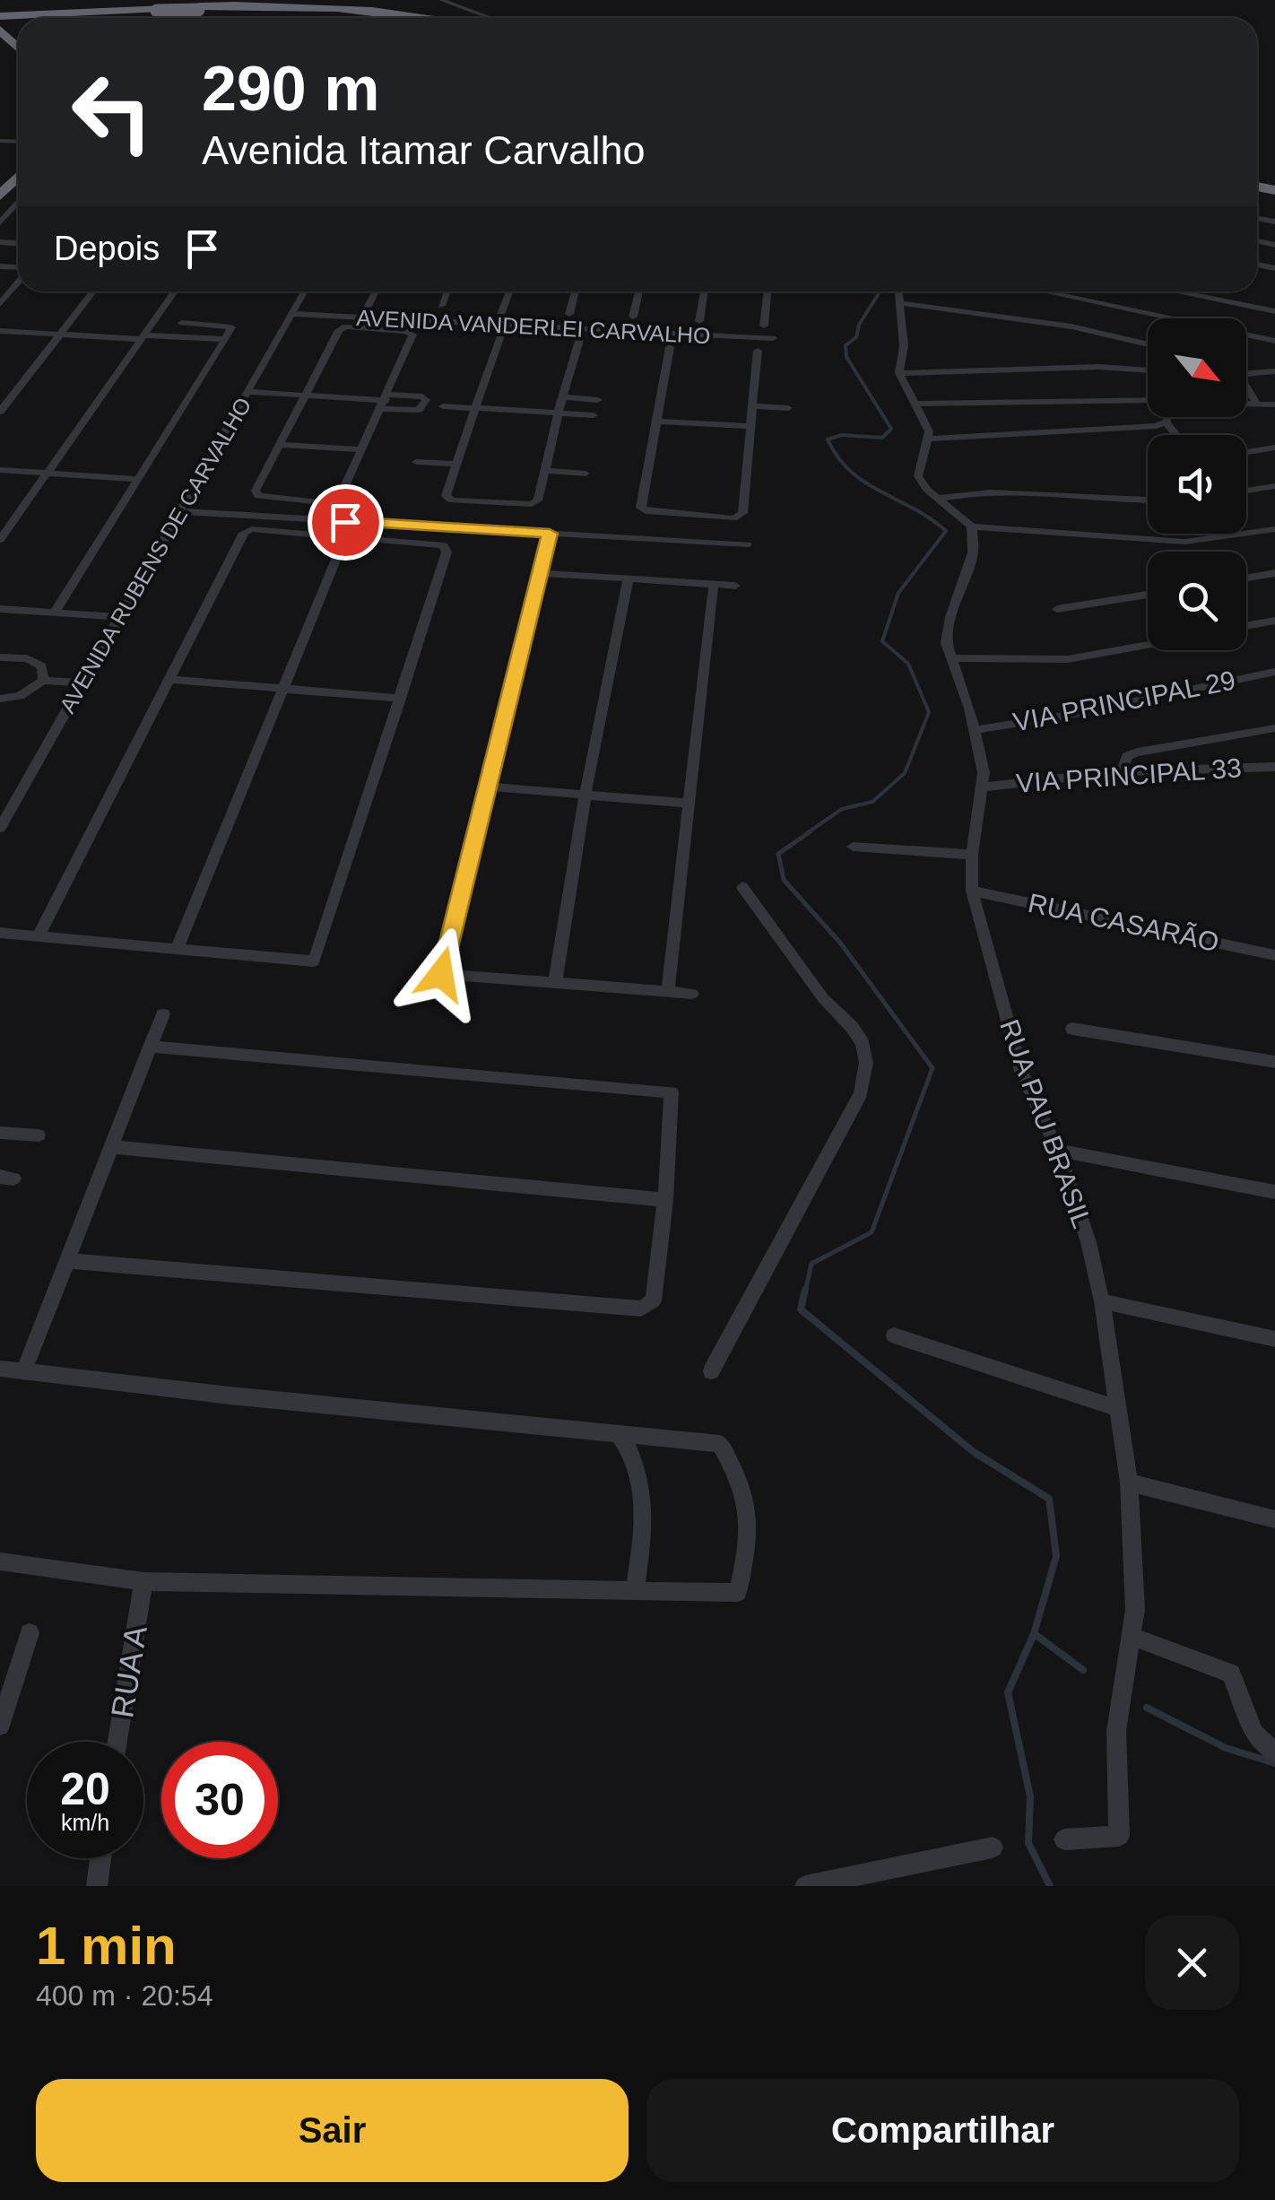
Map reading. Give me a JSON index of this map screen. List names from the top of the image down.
{
  "streets": {
    "street": [
      "AVENIDA VANDERLEI CARVALHO",
      "AVENIDA RUBENS DE CARVALHO",
      "VIA PRINCIPAL 29",
      "VIA PRINCIPAL 33",
      "RUA CASARÃO",
      "RUA PAU BRASIL",
      "RUA A"
    ]
  },
  "crossings": [
    ["AVENIDA VANDERLEI CARVALHO", "AVENIDA RUBENS DE CARVALHO"],
    ["VIA PRINCIPAL 29", "RUA PAU BRASIL"],
    ["VIA PRINCIPAL 33", "RUA PAU BRASIL"],
    ["RUA CASARÃO", "RUA PAU BRASIL"]
  ],
  "north": "bottom right",
  "page": {
    "turn": ["290 m", "Avenida Itamar Carvalho"],
    "then": "Depois",
    "speed": "20 km/h",
    "limit": "30",
    "heading": ["1 min", "400 m · 20:54"],
    "buttons": ["Sair", "Compartilhar"]
  }
}
